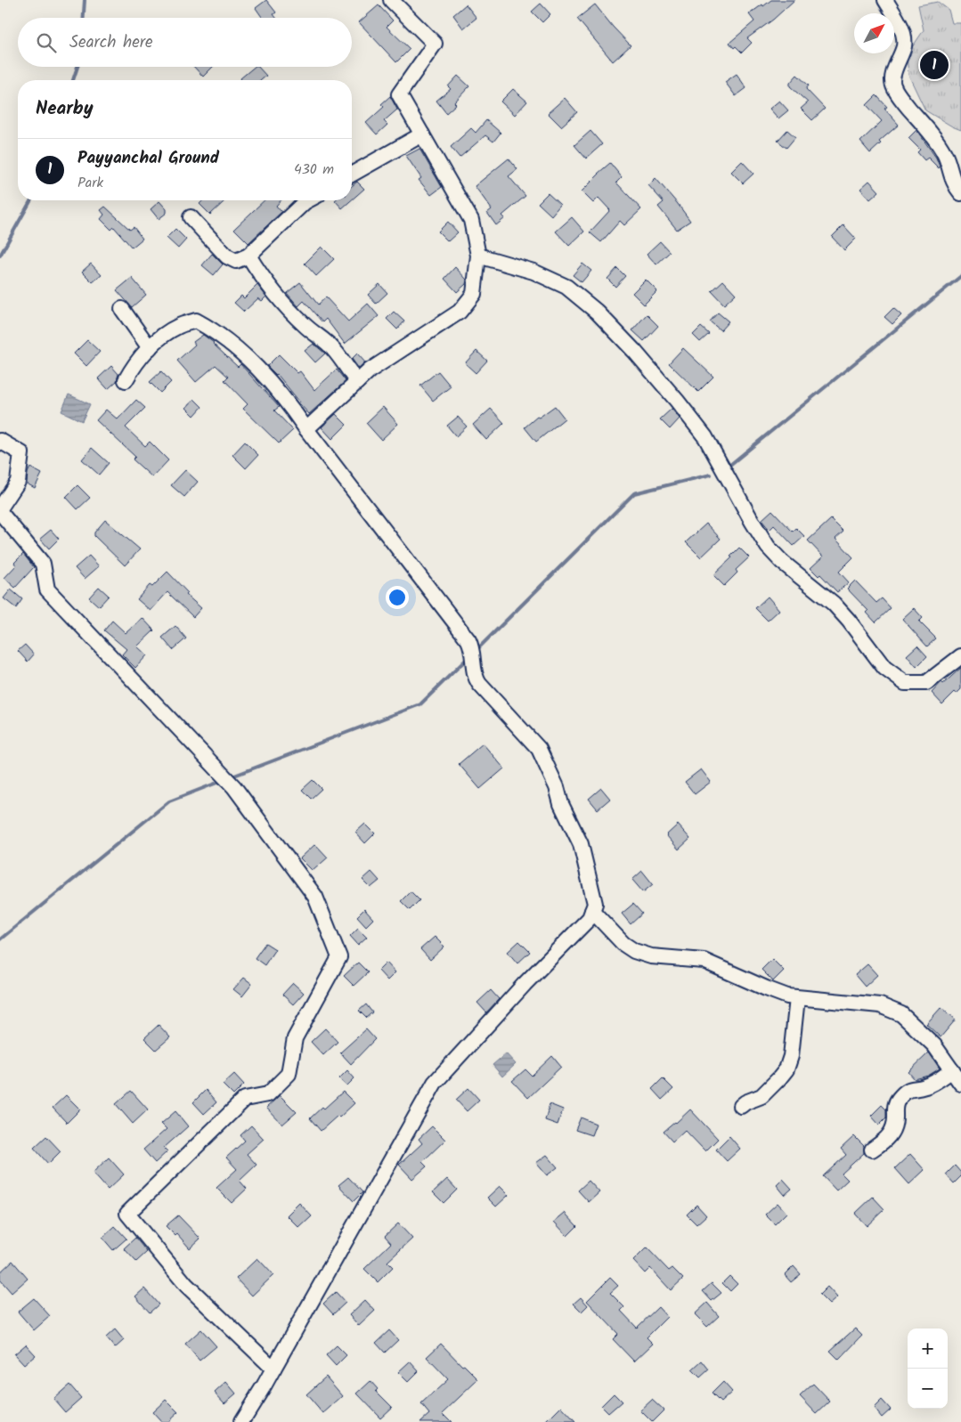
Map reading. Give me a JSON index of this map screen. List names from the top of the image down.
{
  "north": "top right",
  "page": {
    "search": "Search here",
    "pins": "1",
    "heading": "Nearby",
    "list": [
      {
        "mark": "1",
        "name": "Payyanchal Ground",
        "note": "Park",
        "value": "430 m"
      }
    ],
    "map_buttons": ["+", "−"]
  }
}
